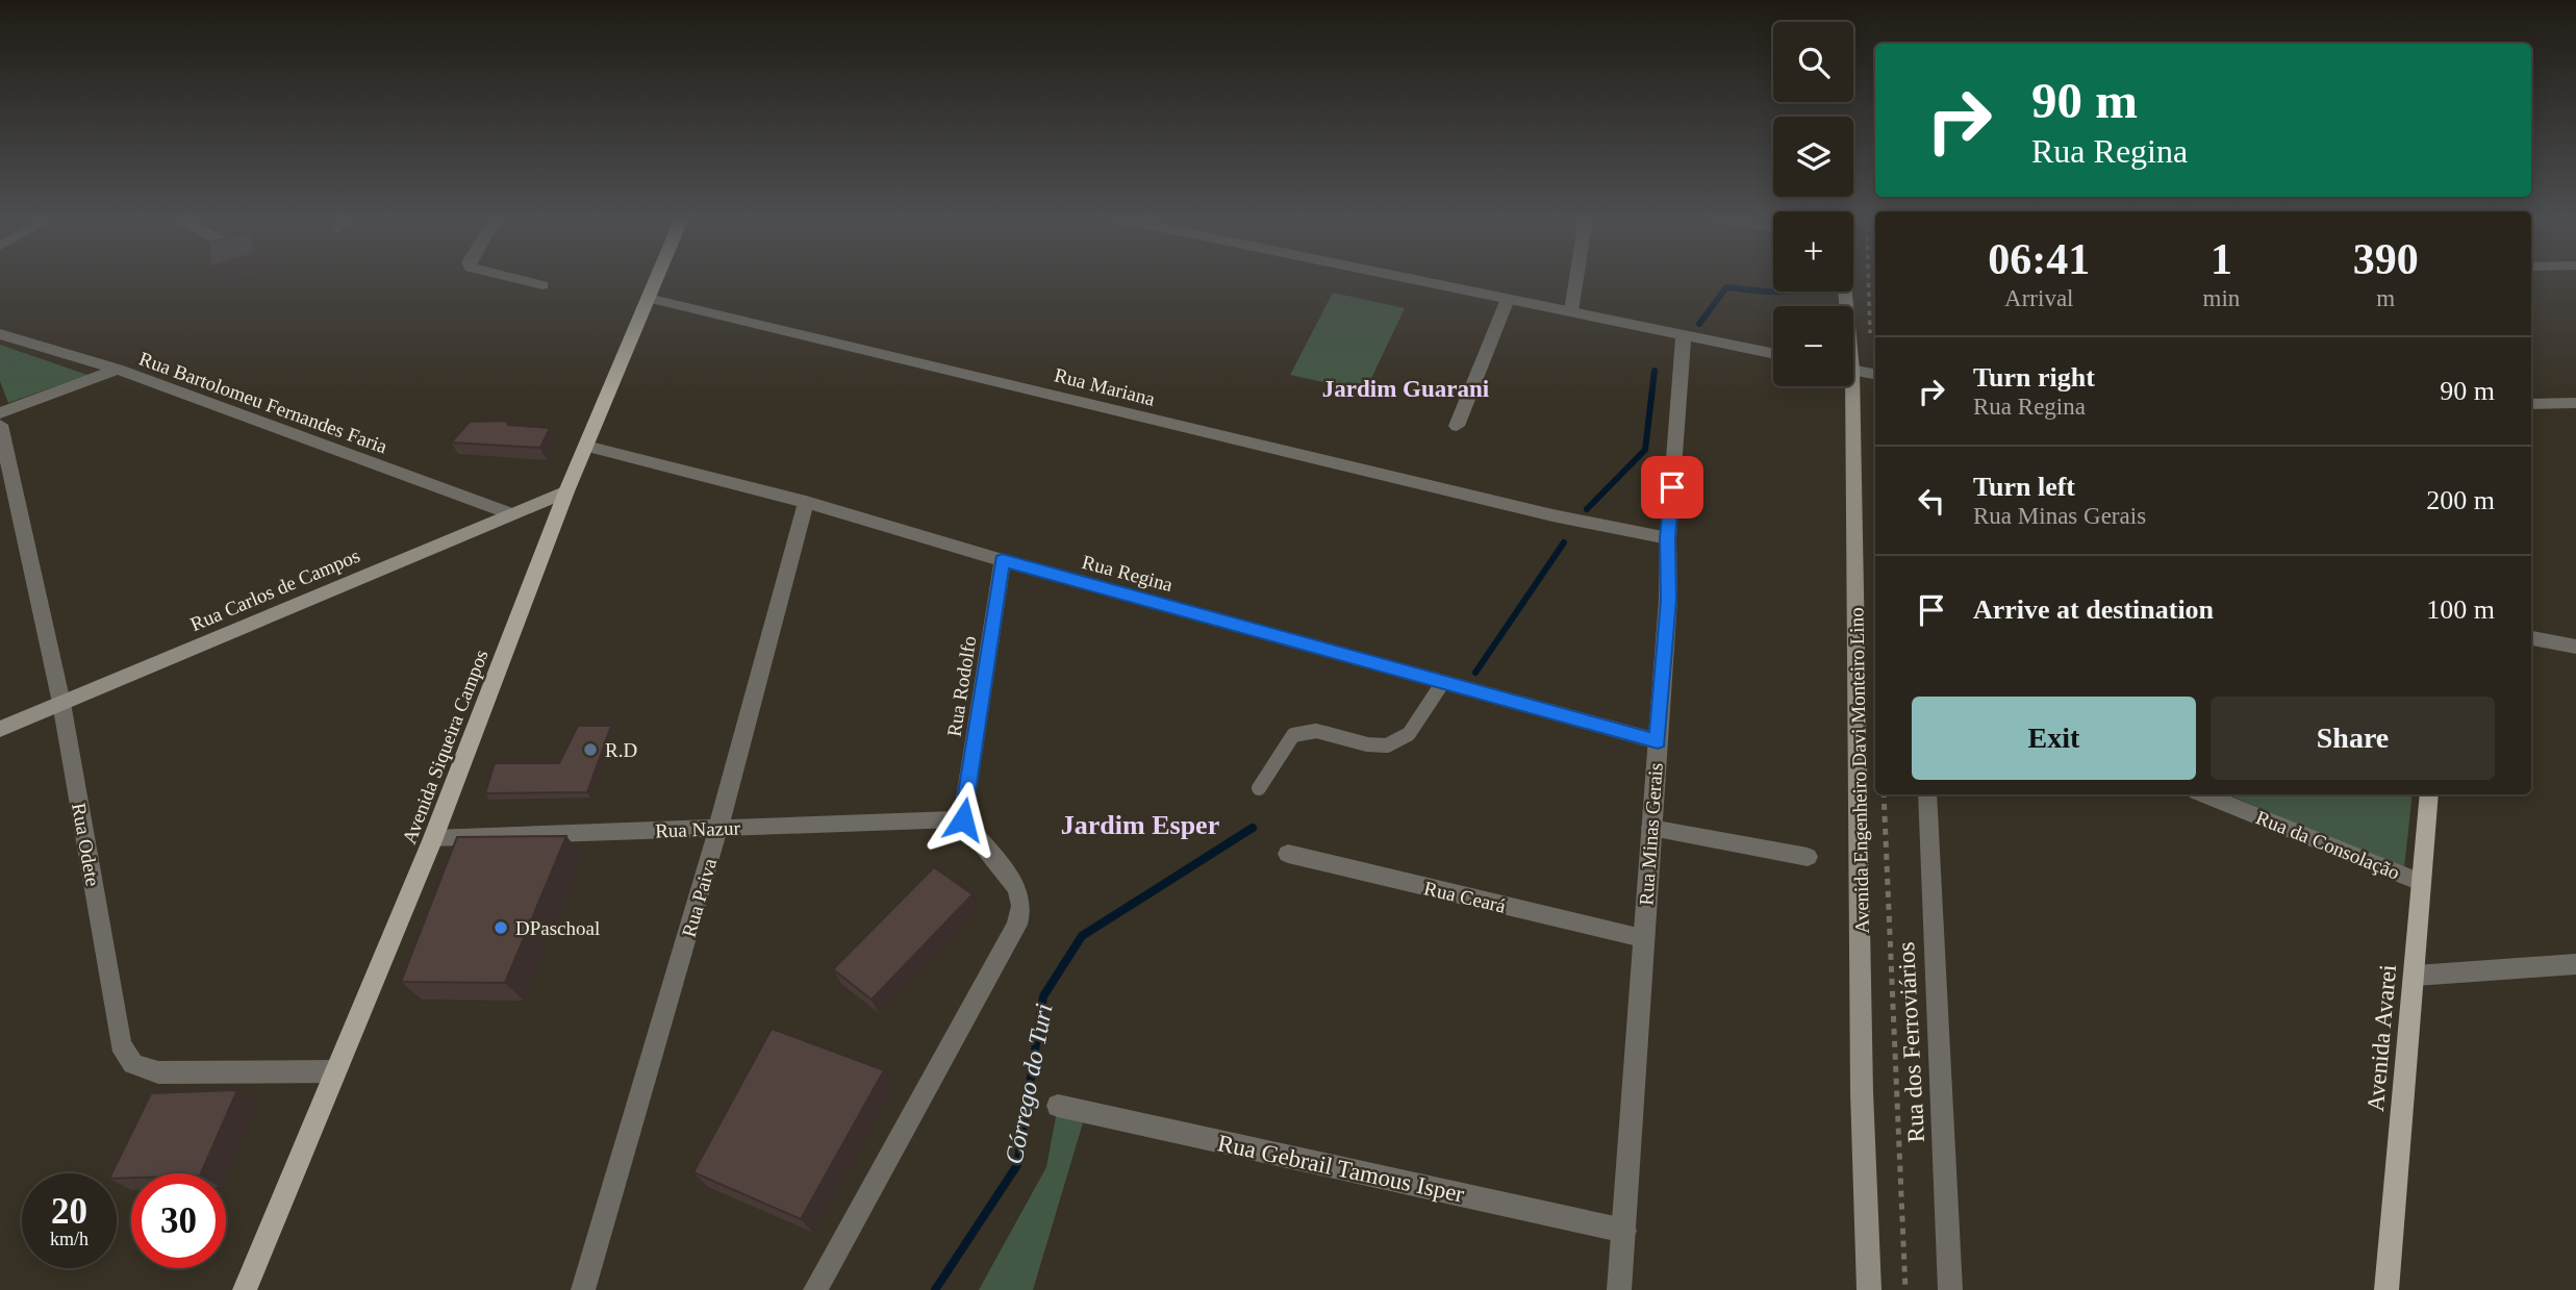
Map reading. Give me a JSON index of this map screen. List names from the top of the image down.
{
  "streets": {
    "main road": [
      "Rua Carlos de Campos",
      "Avenida Siqueira Campos",
      "Avenida Engenheiro Davi Monteiro Lino",
      "Avenida Avarei"
    ],
    "street": [
      "Rua Mariana",
      "Rua Bartolomeu Fernandes Faria",
      "Rua Regina",
      "Rua Rodolfo",
      "Rua Nazur",
      "Rua Minas Gerais",
      "Rua Odete",
      "Rua da Consolação",
      "Rua Ceará",
      "Rua Paiva",
      "Rua dos Ferroviários",
      "Rua Gebrail Tamous Isper"
    ]
  },
  "crossings": [
    ["Rua Mariana", "Avenida Siqueira Campos"],
    ["Rua Mariana", "Rua Minas Gerais"],
    ["Rua Bartolomeu Fernandes Faria", "Rua Carlos de Campos"],
    ["Rua Regina", "Rua Rodolfo"],
    ["Rua Regina", "Avenida Siqueira Campos"],
    ["Rua Regina", "Rua Minas Gerais"],
    ["Rua Regina", "Rua Paiva"],
    ["Rua Carlos de Campos", "Avenida Siqueira Campos"],
    ["Rua Carlos de Campos", "Rua Odete"],
    ["Rua Rodolfo", "Rua Nazur"],
    ["Avenida Siqueira Campos", "Rua Nazur"],
    ["Avenida Siqueira Campos", "Rua Odete"],
    ["Rua Nazur", "Rua Paiva"],
    ["Rua Minas Gerais", "Rua Ceará"],
    ["Rua Minas Gerais", "Rua Gebrail Tamous Isper"],
    ["Rua da Consolação", "Avenida Avarei"]
  ],
  "districts": ["Jardim Guarani", "Jardim Esper"],
  "water": ["Córrego do Turi"],
  "places": ["R.D", "DPaschoal"],
  "page": {
    "map_buttons": ["+", "−"],
    "turn": ["90 m", "Rua Regina"],
    "eta": [
      "06:41",
      "Arrival",
      "1",
      "min",
      "390",
      "m"
    ],
    "list": [
      {
        "name": "Turn right",
        "note": "Rua Regina",
        "value": "90 m"
      },
      {
        "name": "Turn left",
        "note": "Rua Minas Gerais",
        "value": "200 m"
      },
      {
        "name": "Arrive at destination",
        "value": "100 m"
      }
    ],
    "buttons": ["Exit", "Share"],
    "speed": "20 km/h",
    "limit": "30"
  }
}
